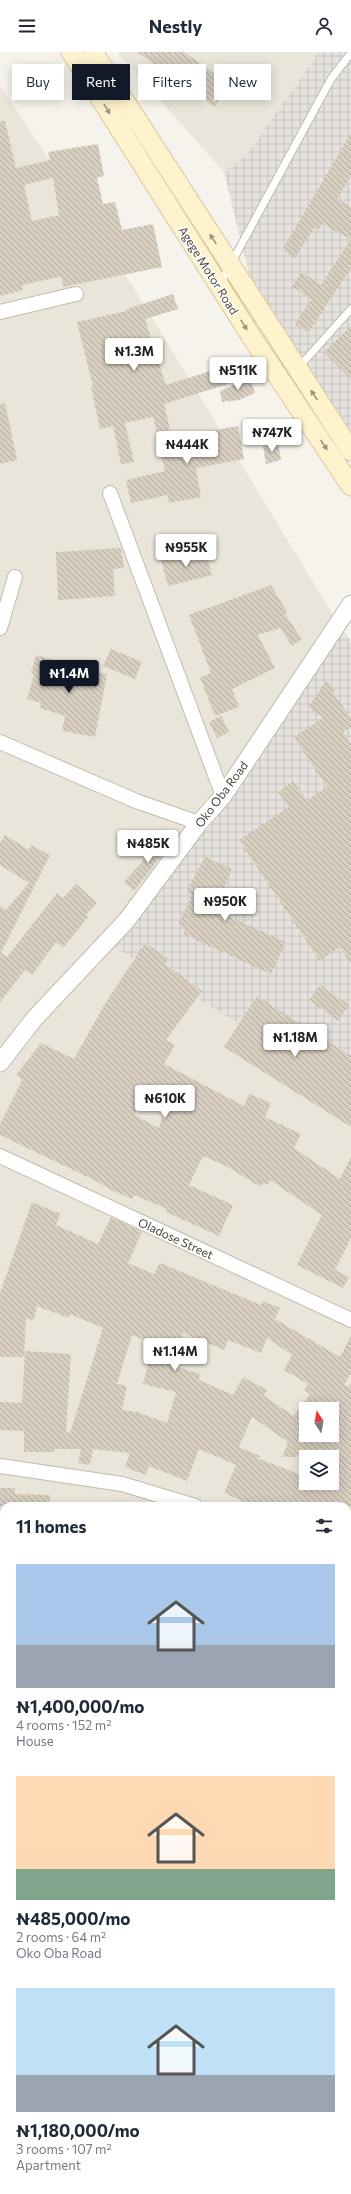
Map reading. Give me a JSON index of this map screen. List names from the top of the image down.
{
  "streets": {
    "main road": ["Agege Motor Road"],
    "street": ["Oko Oba Road", "Oladose Street"]
  },
  "north": "top",
  "page": {
    "header": "Nestly",
    "chip": [
      "Buy",
      "Rent",
      "Filters",
      "New"
    ],
    "price": [
      "₦1.3M",
      "₦511K",
      "₦747K",
      "₦444K",
      "₦955K",
      "₦1.4M",
      "₦485K",
      "₦950K",
      "₦1.18M",
      "₦610K",
      "₦1.14M"
    ],
    "heading": "11 homes",
    "list": [
      {
        "name": "₦1,400,000/mo",
        "note": "4 rooms · 152 m² · House"
      },
      {
        "name": "₦485,000/mo",
        "note": "2 rooms · 64 m² · Oko Oba Road"
      },
      {
        "name": "₦1,180,000/mo",
        "note": "3 rooms · 107 m² · Apartment"
      }
    ]
  }
}
